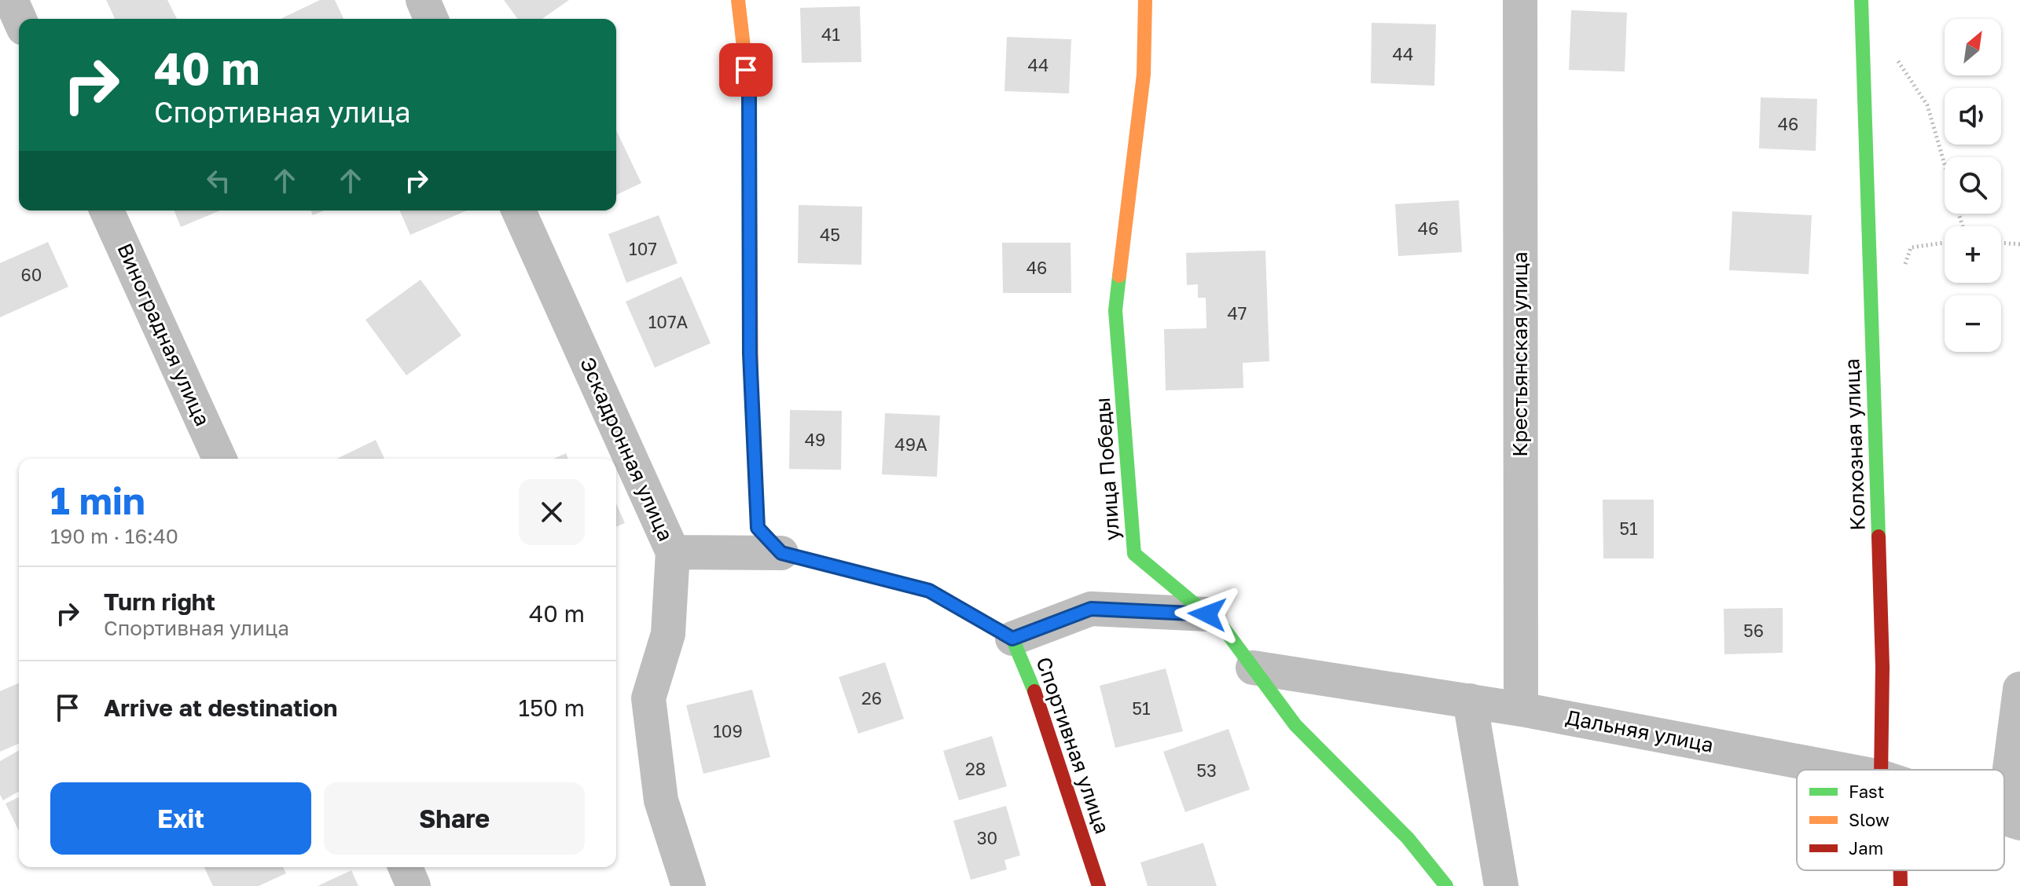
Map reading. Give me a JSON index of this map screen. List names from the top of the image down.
{
  "streets": {
    "street": [
      "Виноградная улица",
      "Крестьянская улица",
      "Колхозная улица",
      "Эскадронная улица",
      "улица Победы",
      "Дальняя улица",
      "Спортивная улица"
    ]
  },
  "crossings": [
    ["Крестьянская улица", "Дальняя улица"],
    ["улица Победы", "Дальняя улица"]
  ],
  "house_numbers": [
    "41",
    "44",
    "44",
    "46",
    "46",
    "45",
    "107",
    "46",
    "60",
    "47",
    "107А",
    "49",
    "49А",
    "51",
    "56",
    "26",
    "51",
    "109",
    "28",
    "53",
    "30"
  ],
  "legend": ["Fast", "Slow", "Jam"],
  "north": "top right",
  "page": {
    "map_buttons": ["+", "−"],
    "turn": ["40 m", "Спортивная улица"],
    "heading": ["1 min", "190 m · 16:40"],
    "list": [
      {
        "name": "Turn right",
        "note": "Спортивная улица",
        "value": "40 m"
      },
      {
        "name": "Arrive at destination",
        "value": "150 m"
      }
    ],
    "buttons": ["Exit", "Share"]
  }
}
